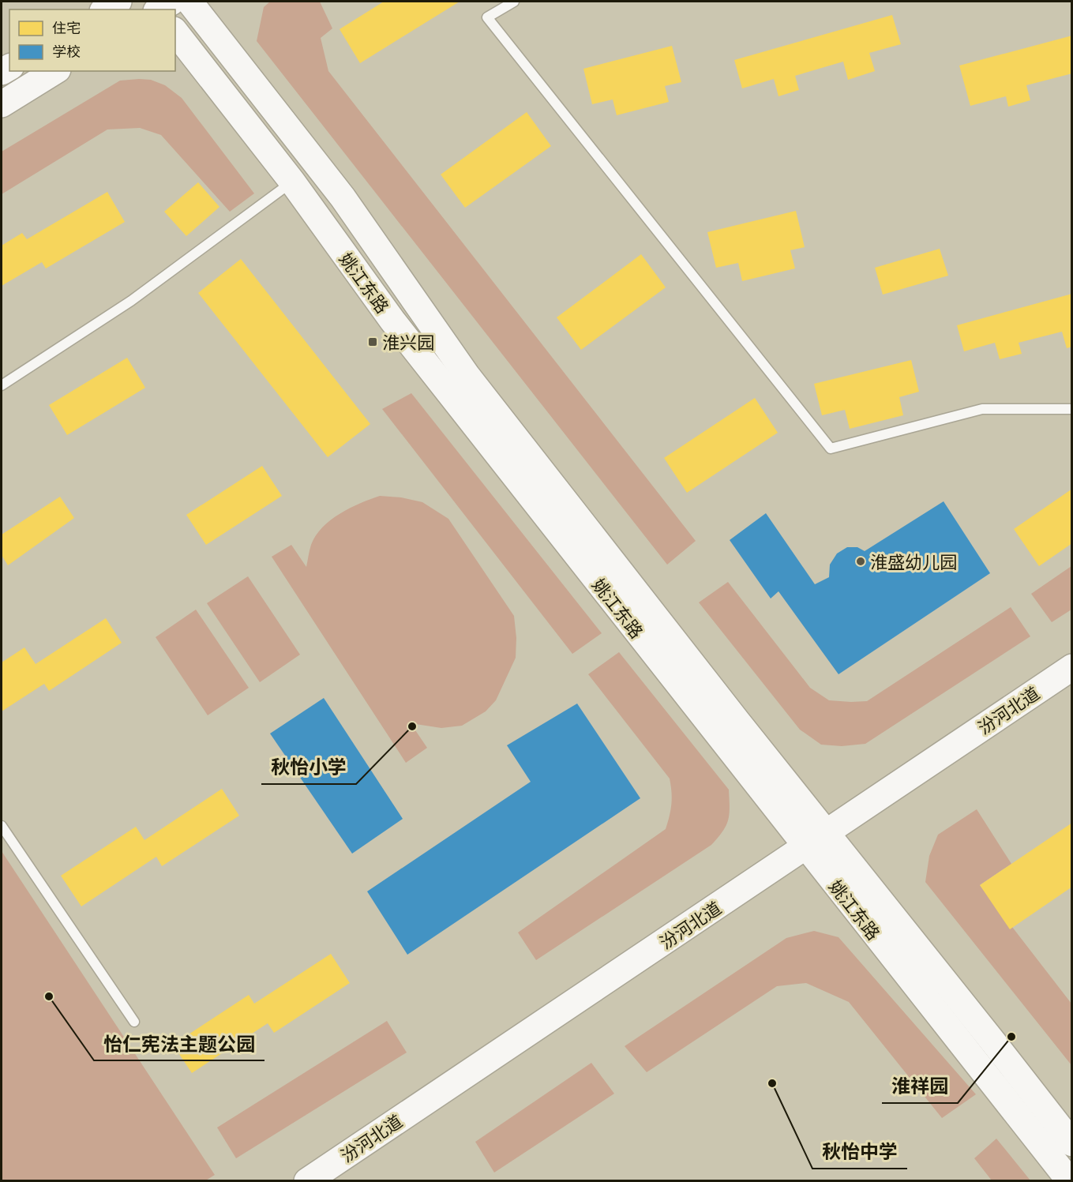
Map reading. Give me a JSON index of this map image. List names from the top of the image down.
{
  "streets": {
    "street": ["姚江东路", "汾河北道"]
  },
  "crossings": [
    ["姚江东路", "汾河北道"]
  ],
  "places": {
    "transit": ["淮兴园"],
    "other": [
      "淮盛幼儿园",
      "秋怡小学",
      "怡仁宪法主题公园",
      "淮祥园",
      "秋怡中学"
    ]
  },
  "legend": ["住宅", "学校"]
}
